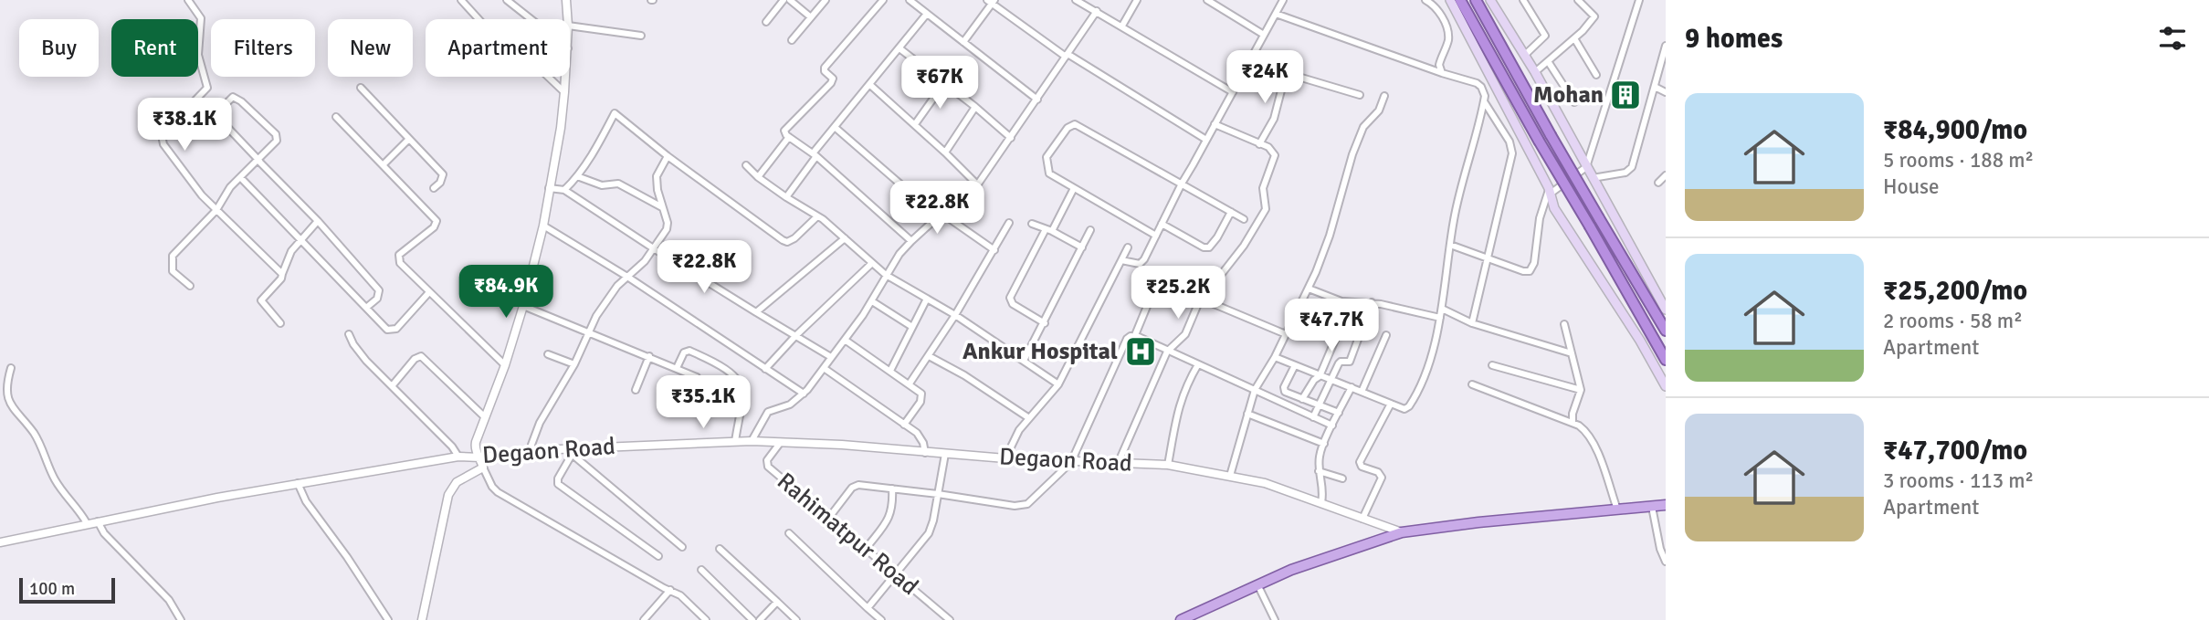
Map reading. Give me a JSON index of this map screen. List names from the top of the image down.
{
  "streets": {
    "street": ["Degaon Road", "Rahimatpur Road"]
  },
  "crossings": [
    ["Degaon Road", "Rahimatpur Road"]
  ],
  "places": {
    "building": ["Mohan"],
    "hospital": ["Ankur Hospital"]
  },
  "scale_bar": "100 m",
  "page": {
    "heading": "9 homes",
    "chip": [
      "Buy",
      "Rent",
      "Filters",
      "New",
      "Apartment"
    ],
    "price": [
      "₹24K",
      "₹67K",
      "₹38.1K",
      "₹22.8K",
      "₹22.8K",
      "₹84.9K",
      "₹25.2K",
      "₹47.7K",
      "₹35.1K"
    ],
    "list": [
      {
        "name": "₹84,900/mo",
        "note": "5 rooms · 188 m² · House"
      },
      {
        "name": "₹25,200/mo",
        "note": "2 rooms · 58 m² · Apartment"
      },
      {
        "name": "₹47,700/mo",
        "note": "3 rooms · 113 m² · Apartment"
      }
    ],
    "scale": "100 m"
  }
}
